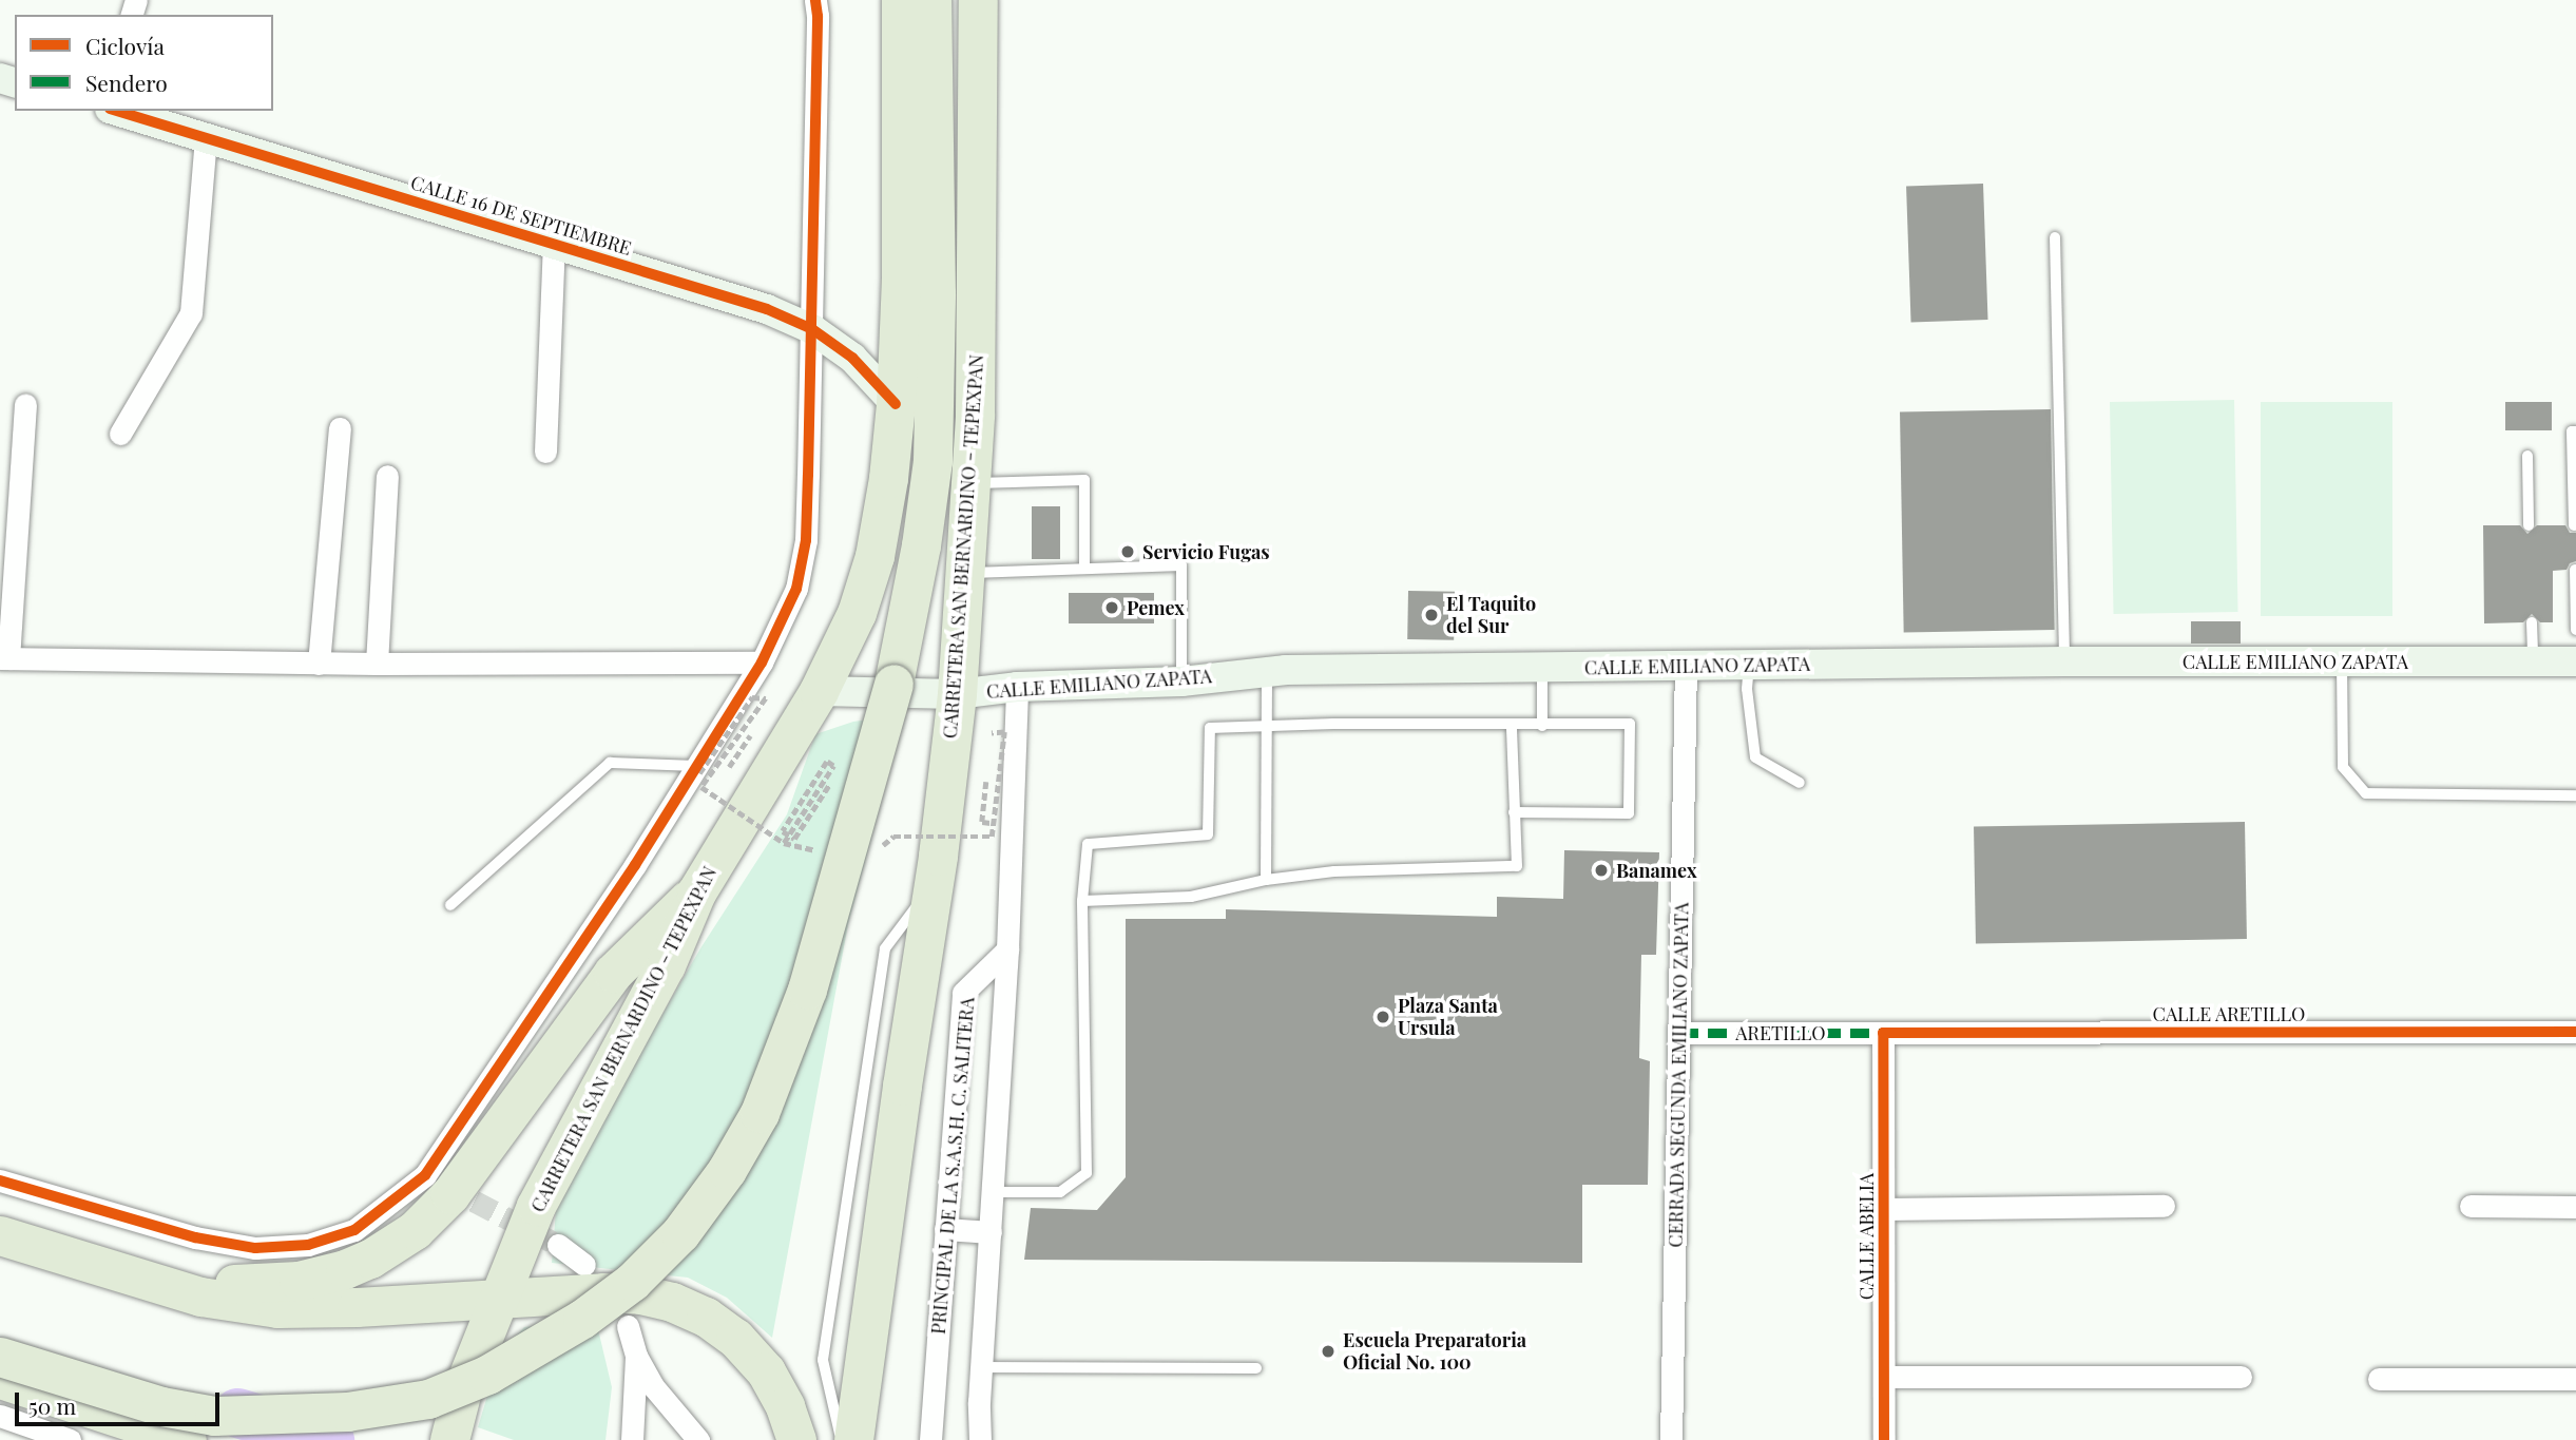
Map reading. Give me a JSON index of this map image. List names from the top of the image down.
{
  "streets": {
    "highway": ["CARRETERA SAN BERNARDINO - TEPEXPAN"],
    "main road": ["CALLE 16 DE SEPTIEMBRE", "CALLE EMILIANO ZAPATA"],
    "street": [
      "CALLE ARETILLO",
      "ARETILLO",
      "CERRADA SEGUNDA EMILIANO ZAPATA",
      "PRINCIPAL DE LA S.A.S.H. C. SALITERA",
      "CALLE ABELIA"
    ]
  },
  "crossings": [
    ["CALLE 16 DE SEPTIEMBRE", "CARRETERA SAN BERNARDINO - TEPEXPAN"],
    ["CARRETERA SAN BERNARDINO - TEPEXPAN", "CALLE EMILIANO ZAPATA"],
    ["CALLE EMILIANO ZAPATA", "CERRADA SEGUNDA EMILIANO ZAPATA"],
    ["CALLE ARETILLO", "ARETILLO"],
    ["CALLE ARETILLO", "CALLE ABELIA"],
    ["ARETILLO", "CERRADA SEGUNDA EMILIANO ZAPATA"],
    ["ARETILLO", "CALLE ABELIA"]
  ],
  "places": [
    "Servicio Fugas",
    "Pemex",
    "El Taquito del Sur",
    "Banamex",
    "Plaza Santa Ursula",
    "Escuela Preparatoria Oficial No. 100"
  ],
  "legend": ["Ciclovía", "Sendero"],
  "scale_bar": "50 m"
}
